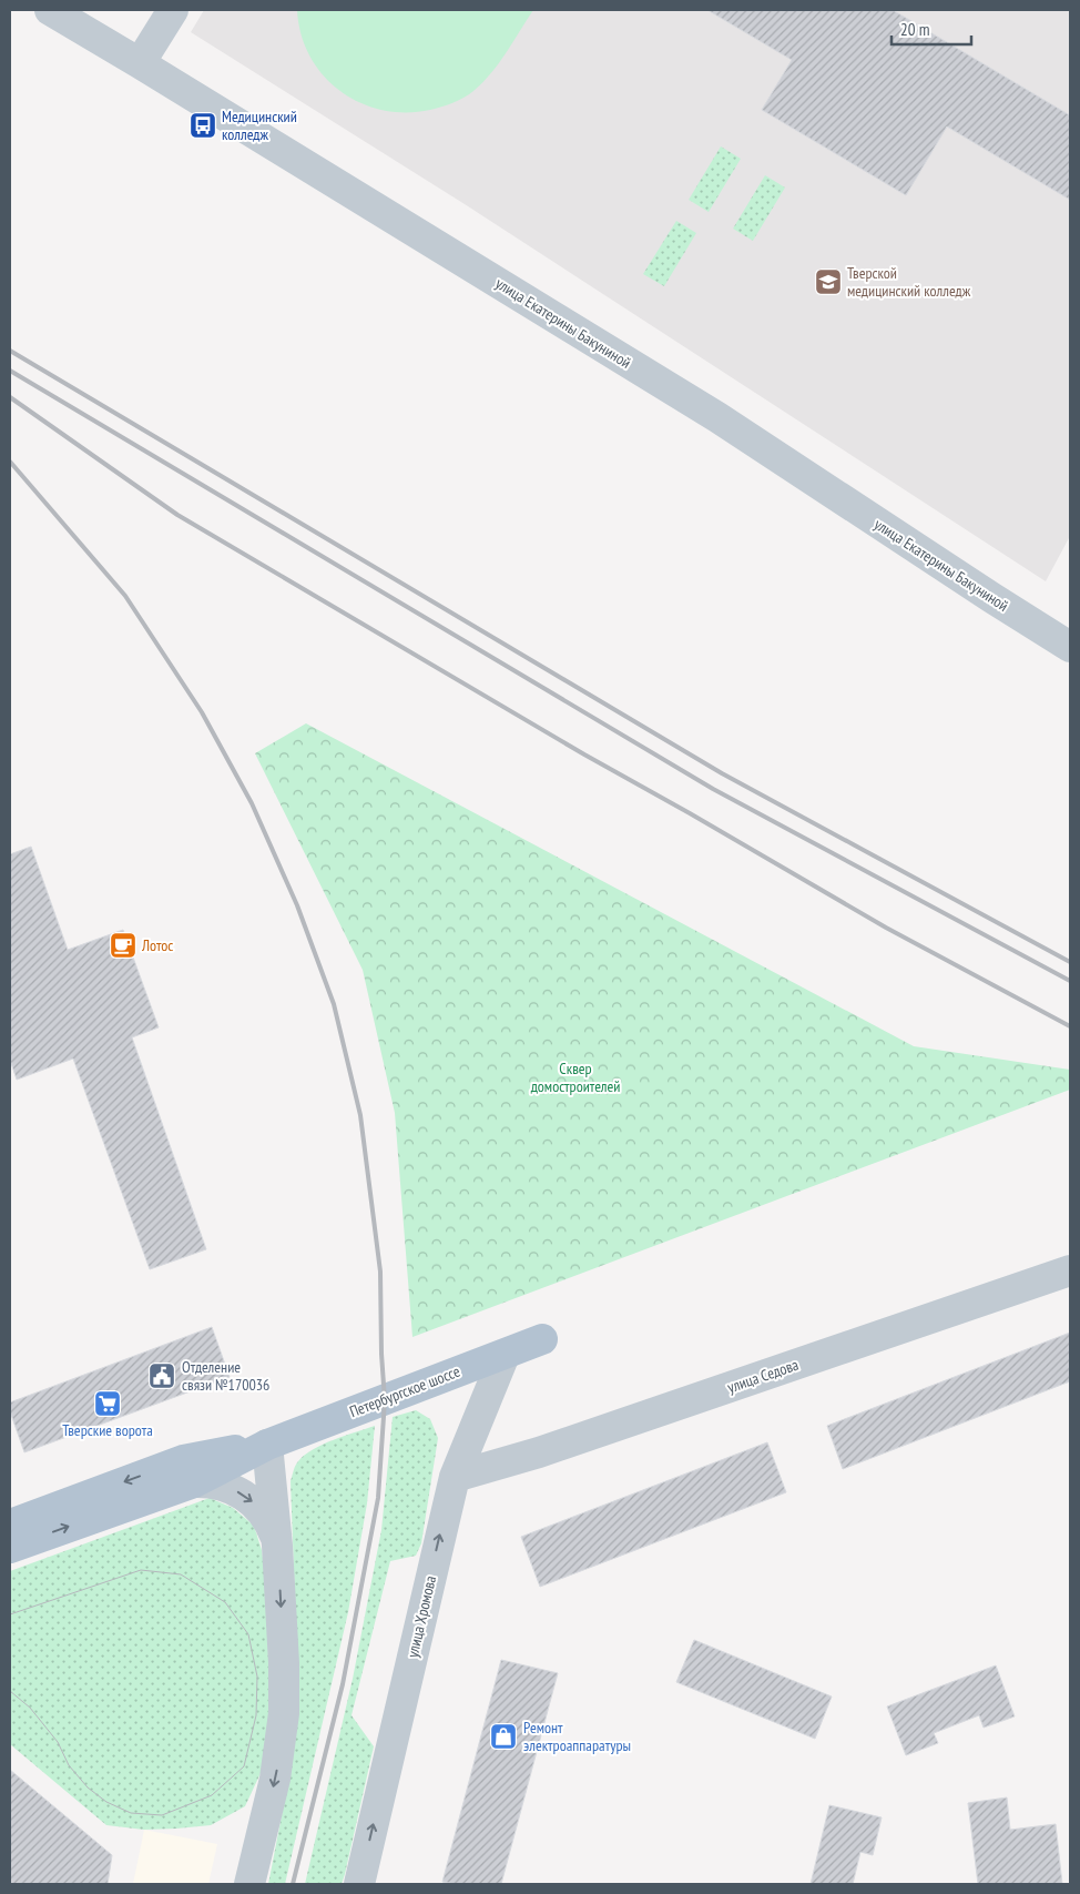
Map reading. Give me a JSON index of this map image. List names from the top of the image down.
{
  "streets": {
    "main road": ["Петербургское шоссе"],
    "street": ["улица Екатерины Бакуниной", "улица Седова", "улица Хромова"]
  },
  "crossings": [
    ["улица Седова", "улица Хромова"],
    ["Петербургское шоссе", "улица Хромова"]
  ],
  "parks": ["Сквер домостроителей"],
  "places": {
    "bus stop": ["Медицинский колледж"],
    "school or university": ["Тверской медицинский колледж"],
    "cafe": ["Лотос"],
    "public building": ["Отделение связи №170036"],
    "supermarket": ["Тверские ворота"],
    "shop": ["Ремонт электроаппаратуры"]
  },
  "scale_bar": "20 m"
}
